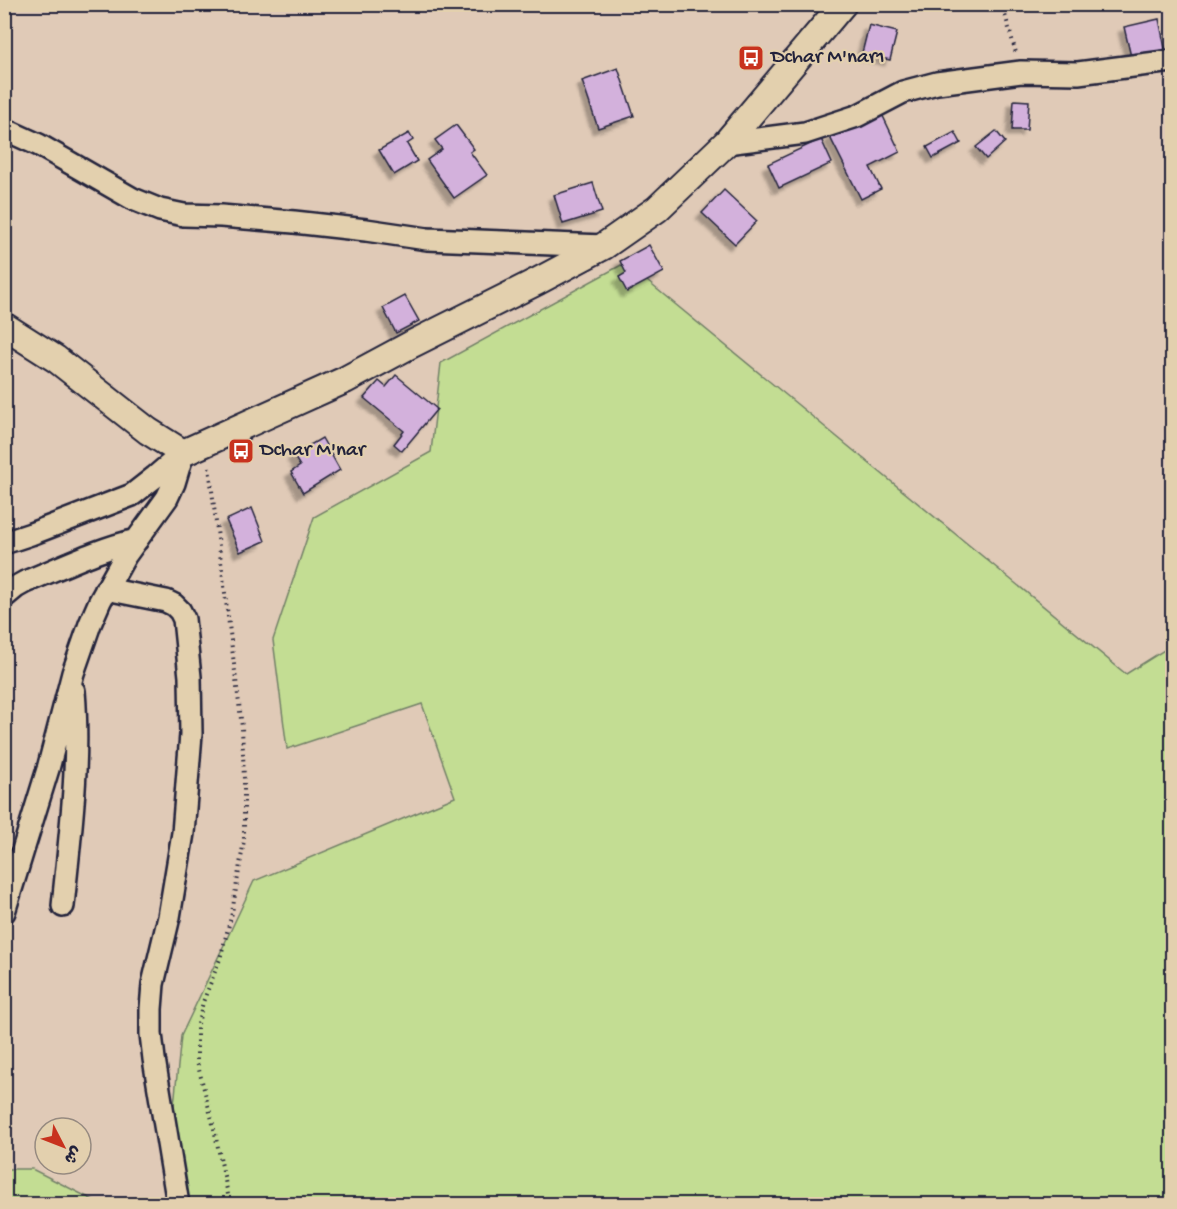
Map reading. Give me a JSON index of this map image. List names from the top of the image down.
{
  "places": {
    "bus stop": ["Dchar M'nar1", "Dchar M'nar"]
  },
  "north": "bottom right"
}
